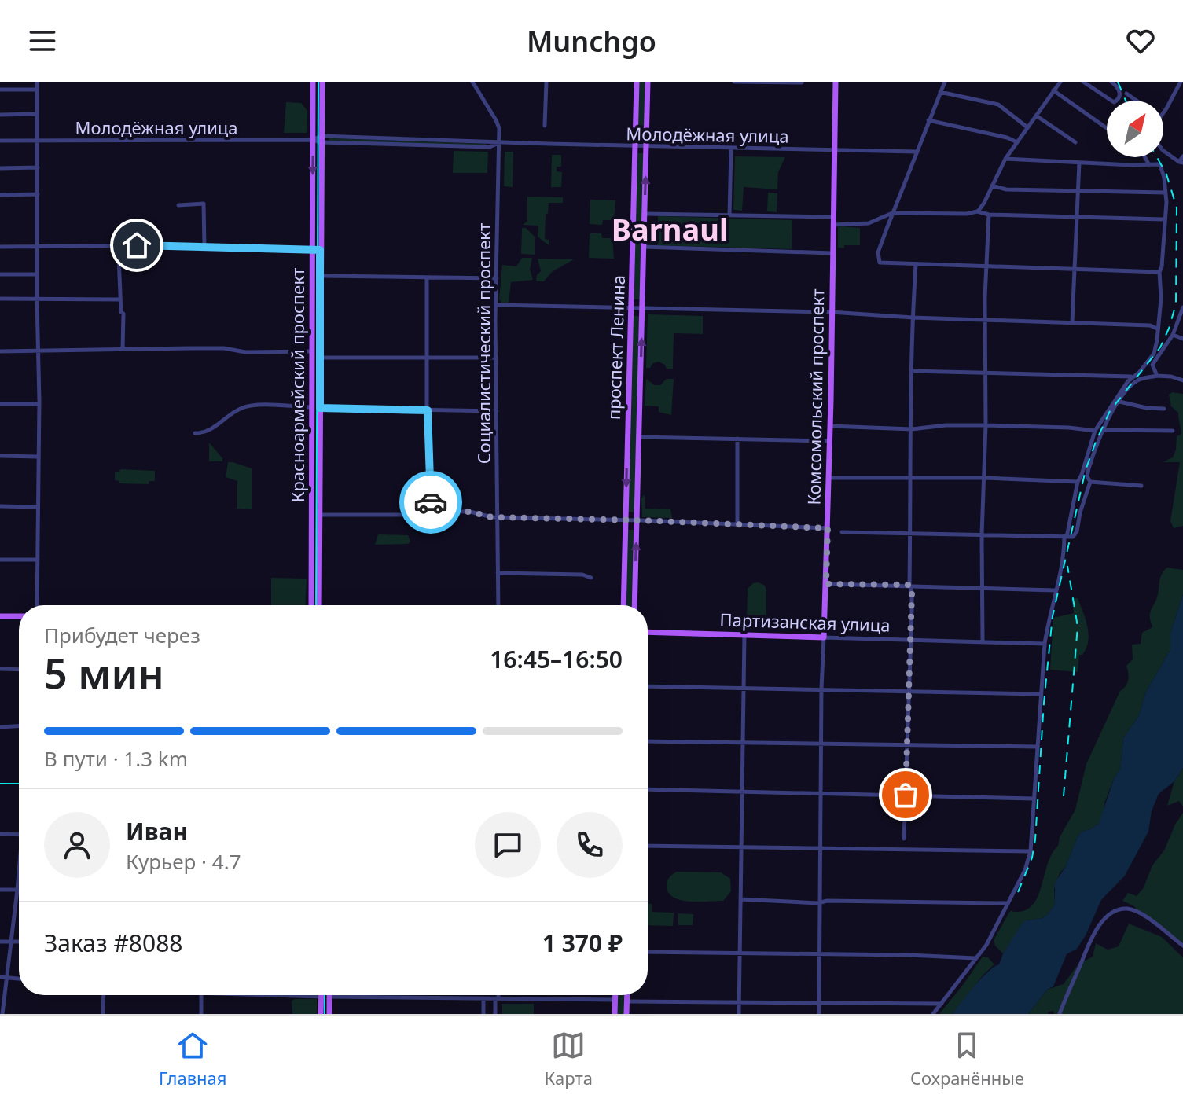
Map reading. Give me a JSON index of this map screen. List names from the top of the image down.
{
  "streets": {
    "main road": [
      "проспект Ленина",
      "Красноармейский проспект",
      "Комсомольский проспект",
      "Партизанская улица"
    ],
    "street": ["Молодёжная улица", "Социалистический проспект"]
  },
  "crossings": [
    ["Молодёжная улица", "Социалистический проспект"],
    ["Молодёжная улица", "проспект Ленина"],
    ["Молодёжная улица", "Красноармейский проспект"],
    ["Молодёжная улица", "Комсомольский проспект"],
    ["Комсомольский проспект", "Партизанская улица"]
  ],
  "districts": ["Barnaul"],
  "north": "top right",
  "page": {
    "header": "Munchgo",
    "heading": ["5 мин", "Прибудет через", "16:45–16:50"],
    "panel": [
      "Иван",
      "Курьер · 4.7",
      "Заказ #8088",
      "1 370 ₽"
    ],
    "bar": "В пути · 1.3 km",
    "tabs": ["Главная", "Карта", "Сохранённые"]
  }
}
